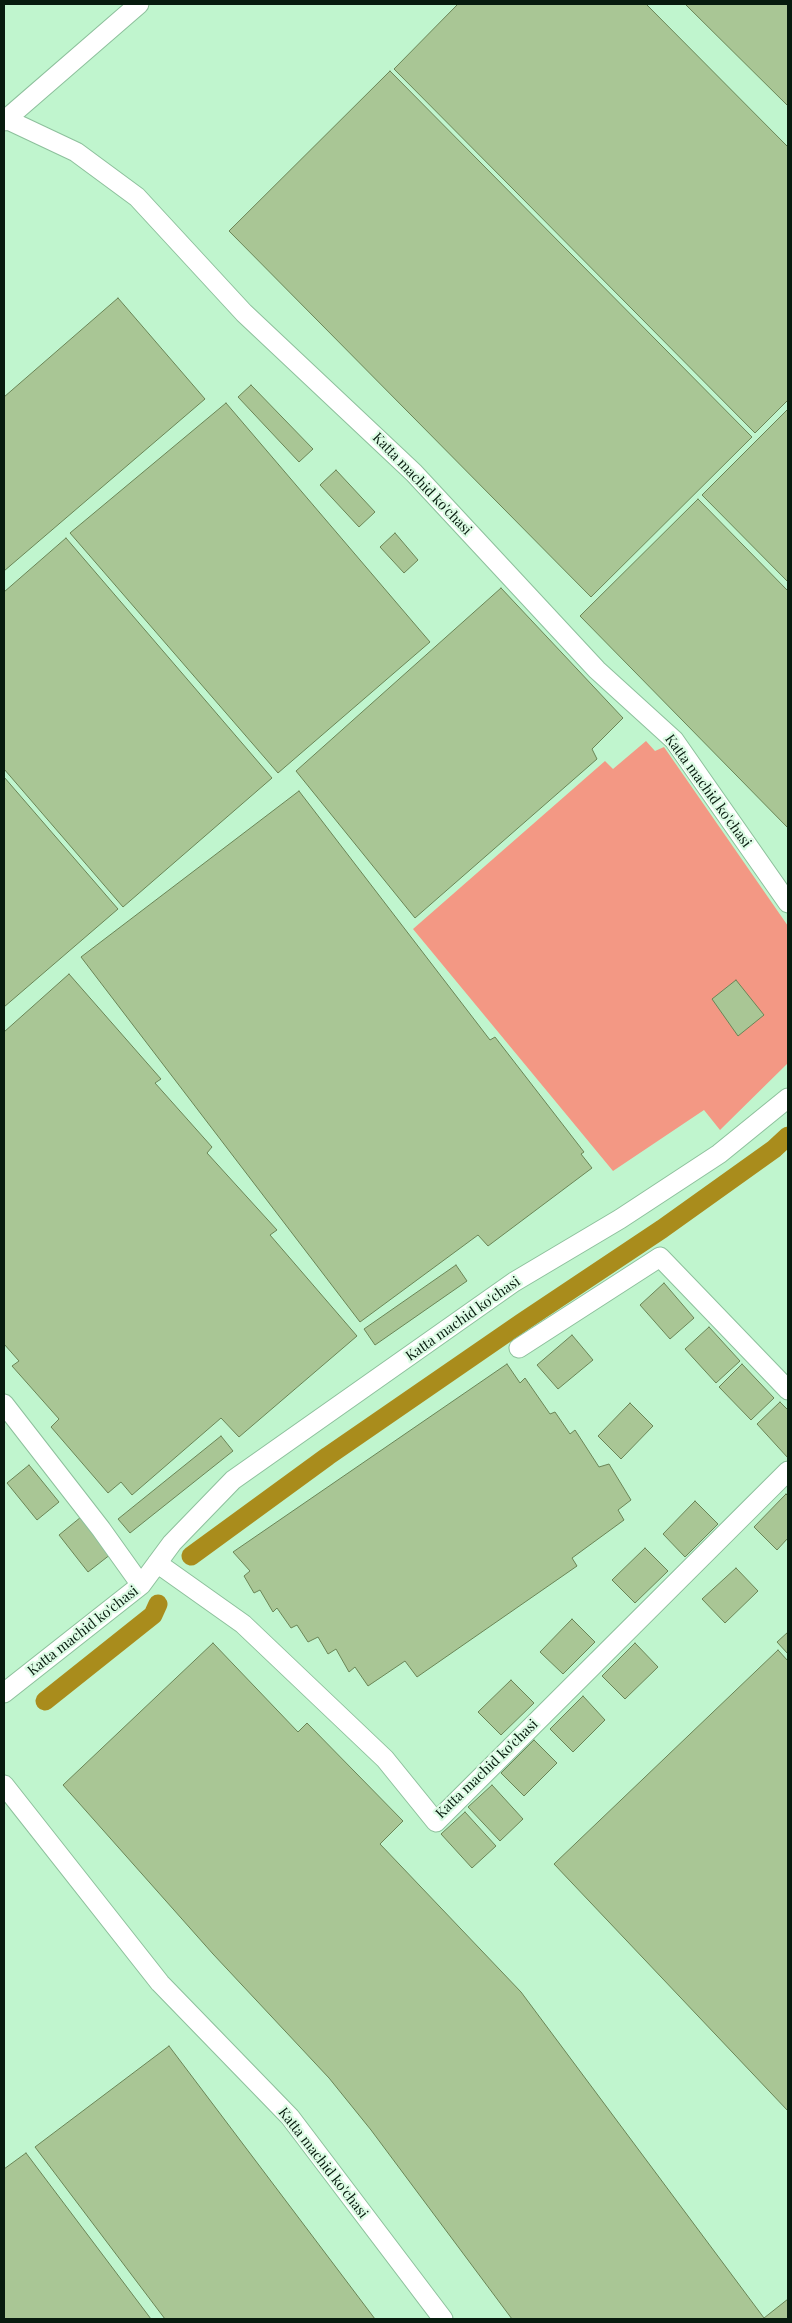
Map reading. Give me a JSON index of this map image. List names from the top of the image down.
{
  "streets": {
    "street": ["Katta machid ko'chasi"]
  }
}
